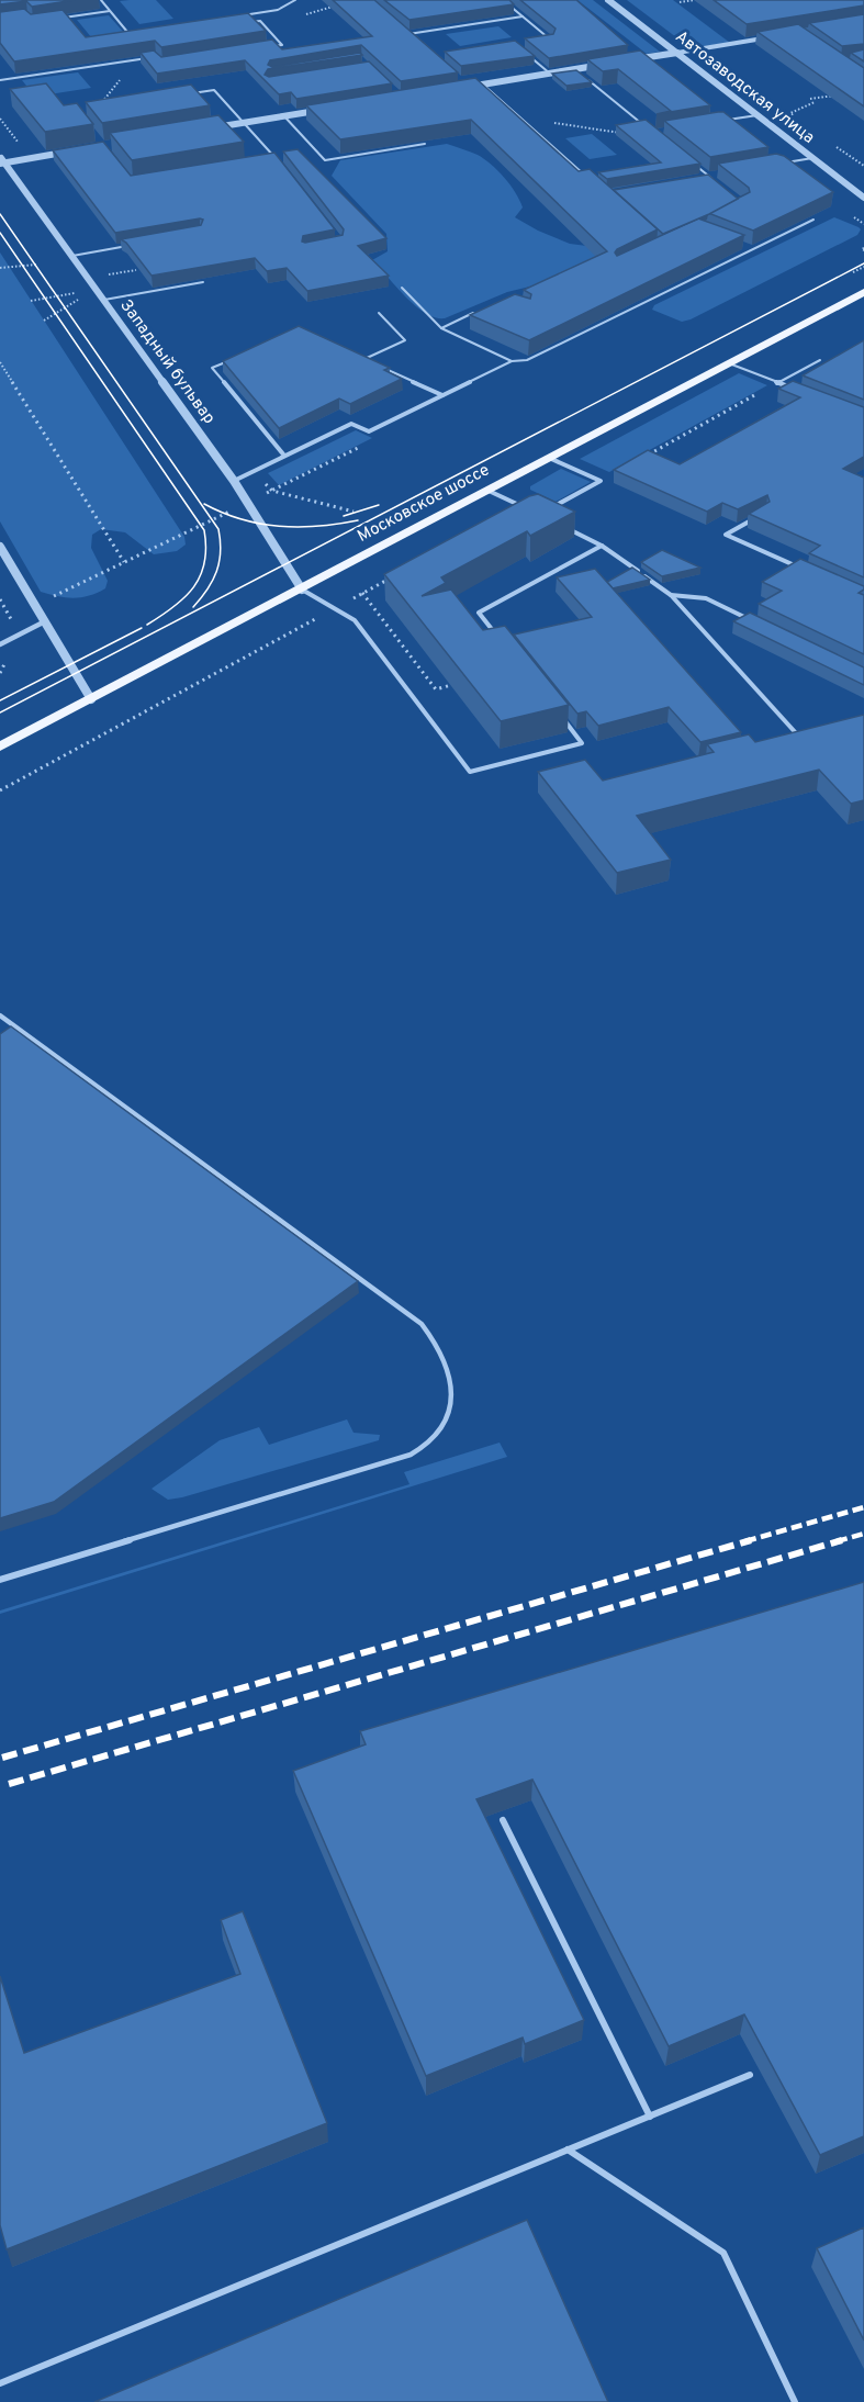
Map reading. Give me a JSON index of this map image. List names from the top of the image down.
{
  "streets": {
    "main road": ["Московское шоссе"],
    "street": ["Автозаводская улица", "Западный бульвар"]
  },
  "crossings": [
    ["Западный бульвар", "Московское шоссе"]
  ]
}
